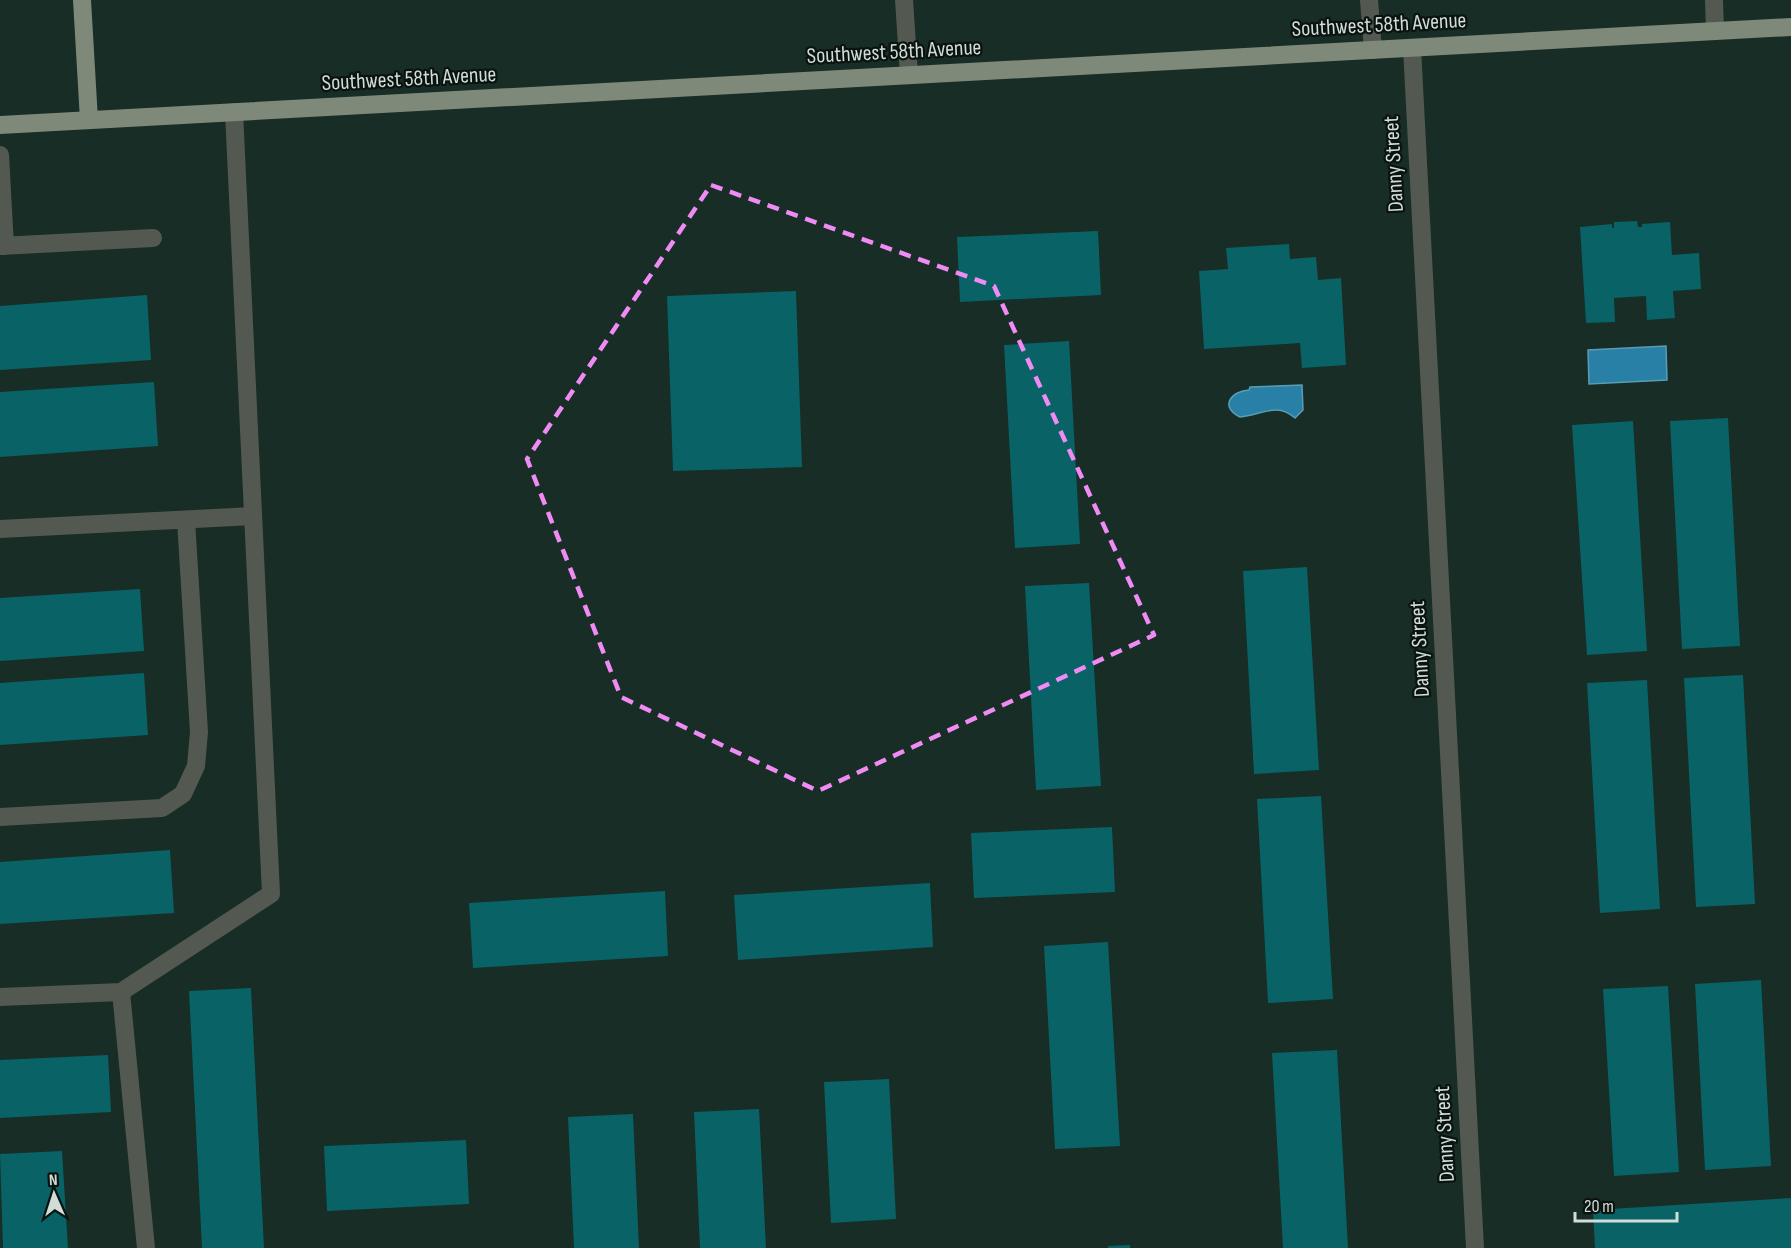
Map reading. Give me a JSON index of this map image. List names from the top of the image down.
{
  "streets": {
    "main road": ["Southwest 58th Avenue"],
    "street": ["Danny Street"]
  },
  "crossings": [
    ["Southwest 58th Avenue", "Danny Street"]
  ],
  "scale_bar": "20 m",
  "north": "top"
}
